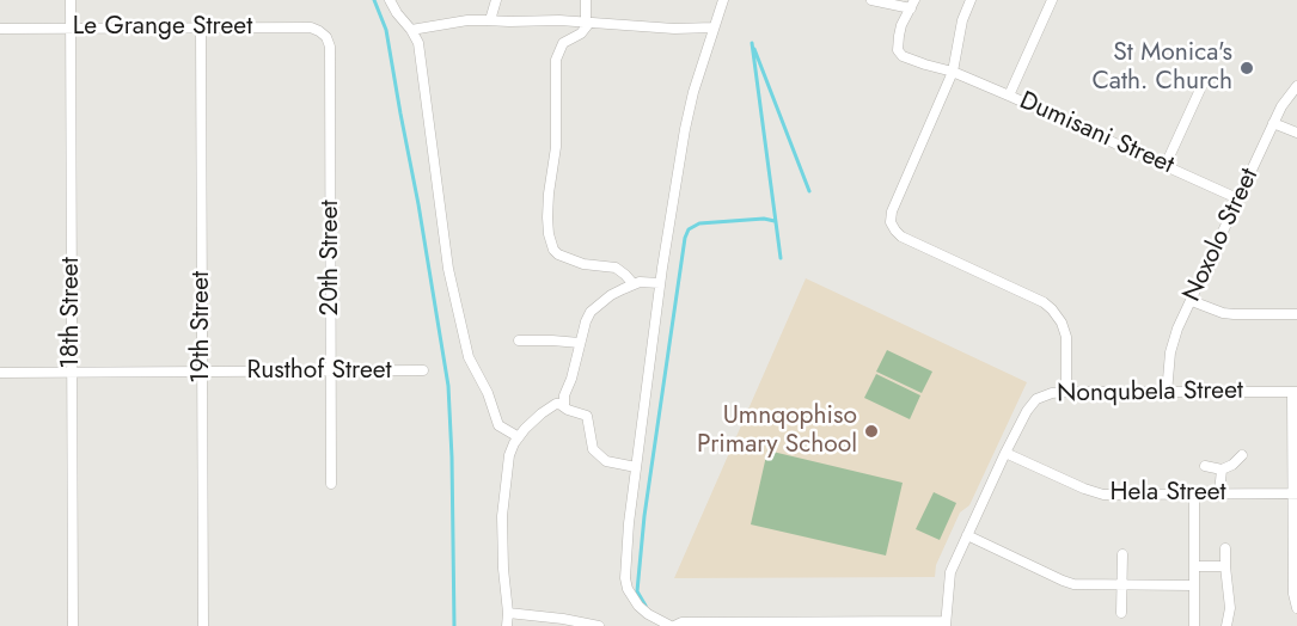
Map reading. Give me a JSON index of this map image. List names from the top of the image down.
{
  "streets": {
    "street": [
      "Le Grange Street",
      "Dumisani Street",
      "Noxolo Street",
      "20th Street",
      "18th Street",
      "19th Street",
      "Rusthof Street",
      "Nonqubela Street",
      "Hela Street"
    ]
  },
  "crossings": [
    ["Le Grange Street", "20th Street"],
    ["Le Grange Street", "18th Street"],
    ["Le Grange Street", "19th Street"],
    ["Dumisani Street", "Noxolo Street"],
    ["Noxolo Street", "Nonqubela Street"],
    ["20th Street", "Rusthof Street"],
    ["18th Street", "Rusthof Street"],
    ["19th Street", "Rusthof Street"],
    ["Nonqubela Street", "Hela Street"]
  ],
  "places": ["St Monica's Cath. Church", "Umnqophiso Primary School"]
}
